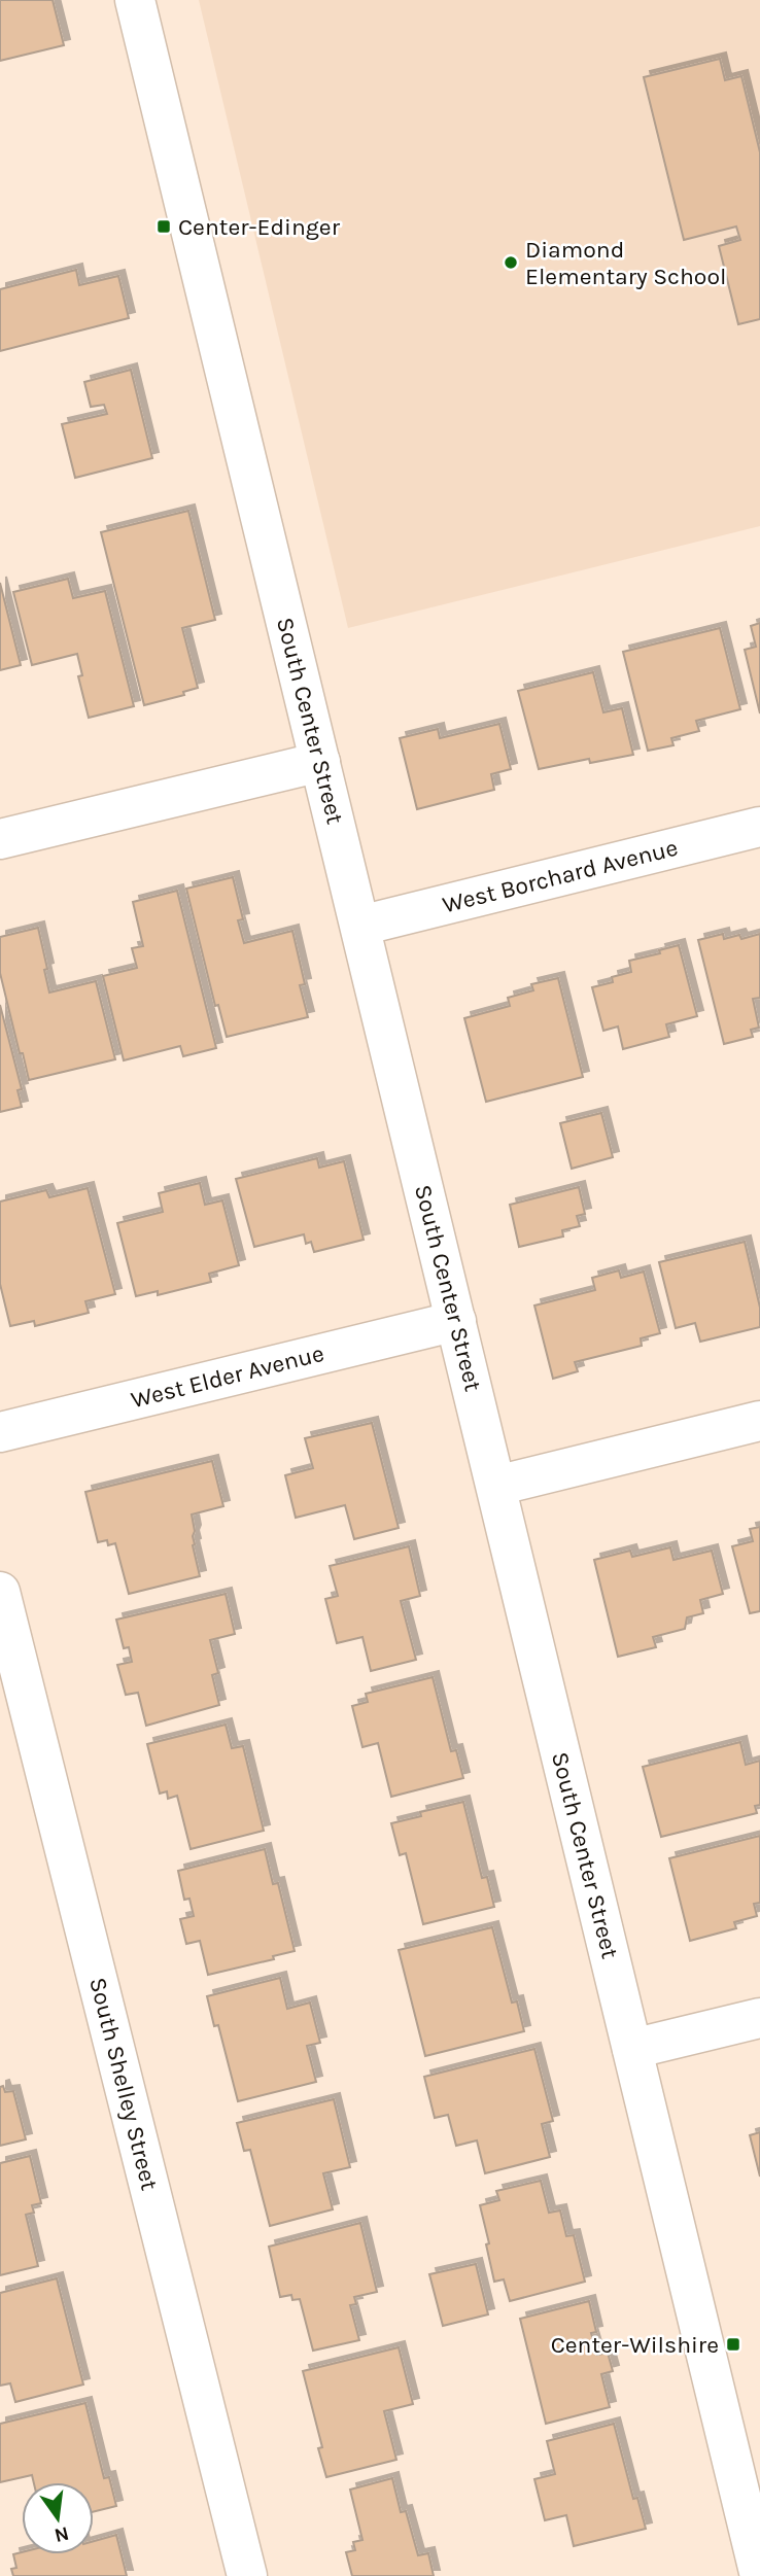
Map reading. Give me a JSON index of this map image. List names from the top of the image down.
{
  "streets": {
    "street": [
      "South Center Street",
      "West Borchard Avenue",
      "West Elder Avenue",
      "South Shelley Street"
    ]
  },
  "crossings": [
    ["South Center Street", "West Borchard Avenue"],
    ["South Center Street", "West Elder Avenue"]
  ],
  "places": {
    "transit": ["Center-Edinger", "Center-Wilshire"],
    "other": ["Diamond Elementary School"]
  },
  "north": "bottom"
}
